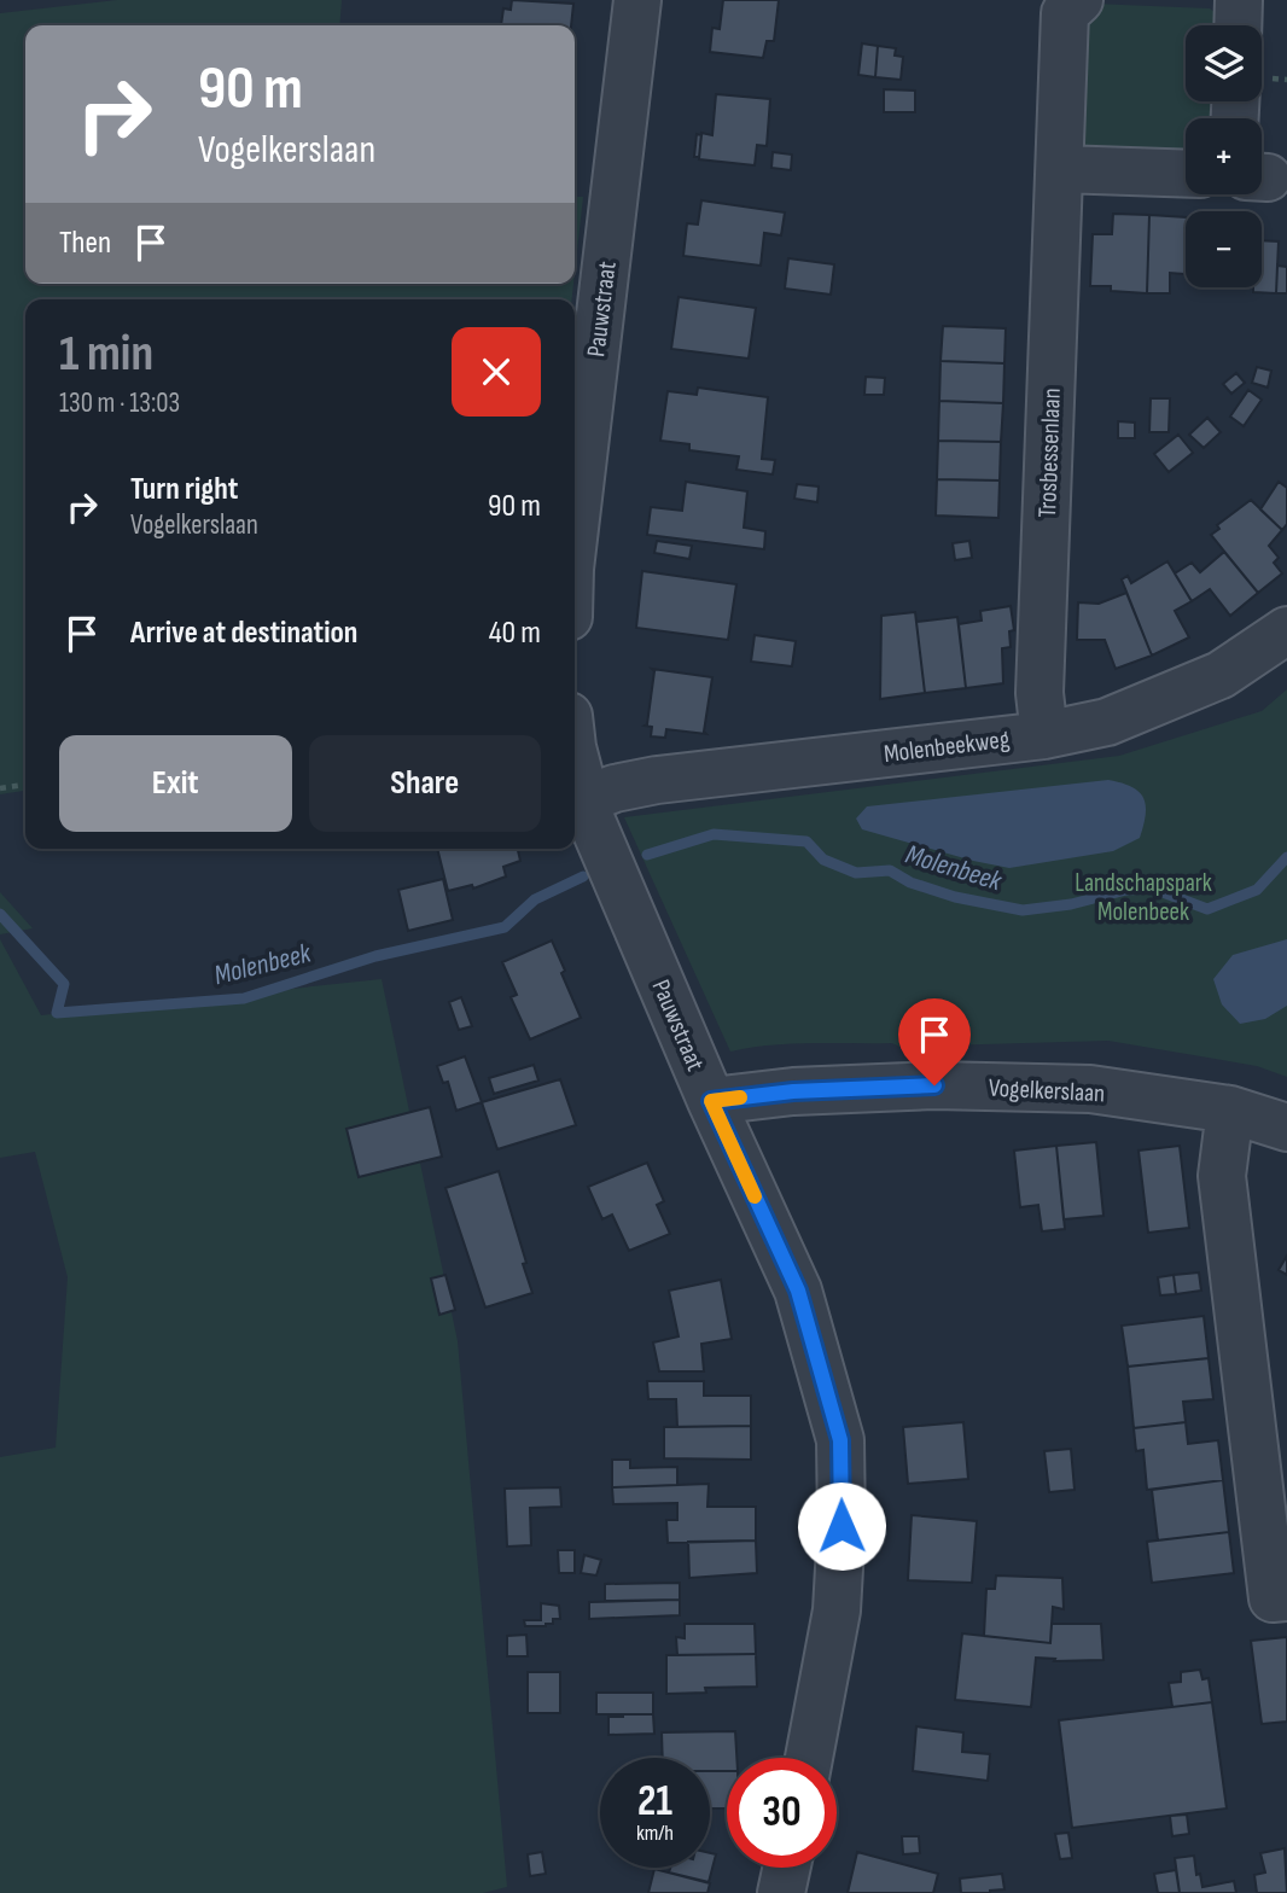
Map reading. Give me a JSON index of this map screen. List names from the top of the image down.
{
  "streets": {
    "street": [
      "Pauwstraat",
      "Trosbessenlaan",
      "Molenbeekweg",
      "Vogelkerslaan"
    ]
  },
  "crossings": [
    ["Pauwstraat", "Molenbeekweg"],
    ["Pauwstraat", "Vogelkerslaan"],
    ["Trosbessenlaan", "Molenbeekweg"]
  ],
  "water": ["Molenbeek"],
  "parks": ["Landschapspark Molenbeek"],
  "page": {
    "map_buttons": ["+", "−"],
    "turn": ["90 m", "Vogelkerslaan"],
    "then": "Then",
    "heading": ["1 min", "130 m · 13:03"],
    "list": [
      {
        "name": "Turn right",
        "note": "Vogelkerslaan",
        "value": "90 m"
      },
      {
        "name": "Arrive at destination",
        "value": "40 m"
      }
    ],
    "buttons": ["Exit", "Share"],
    "speed": "21 km/h",
    "limit": "30"
  }
}
